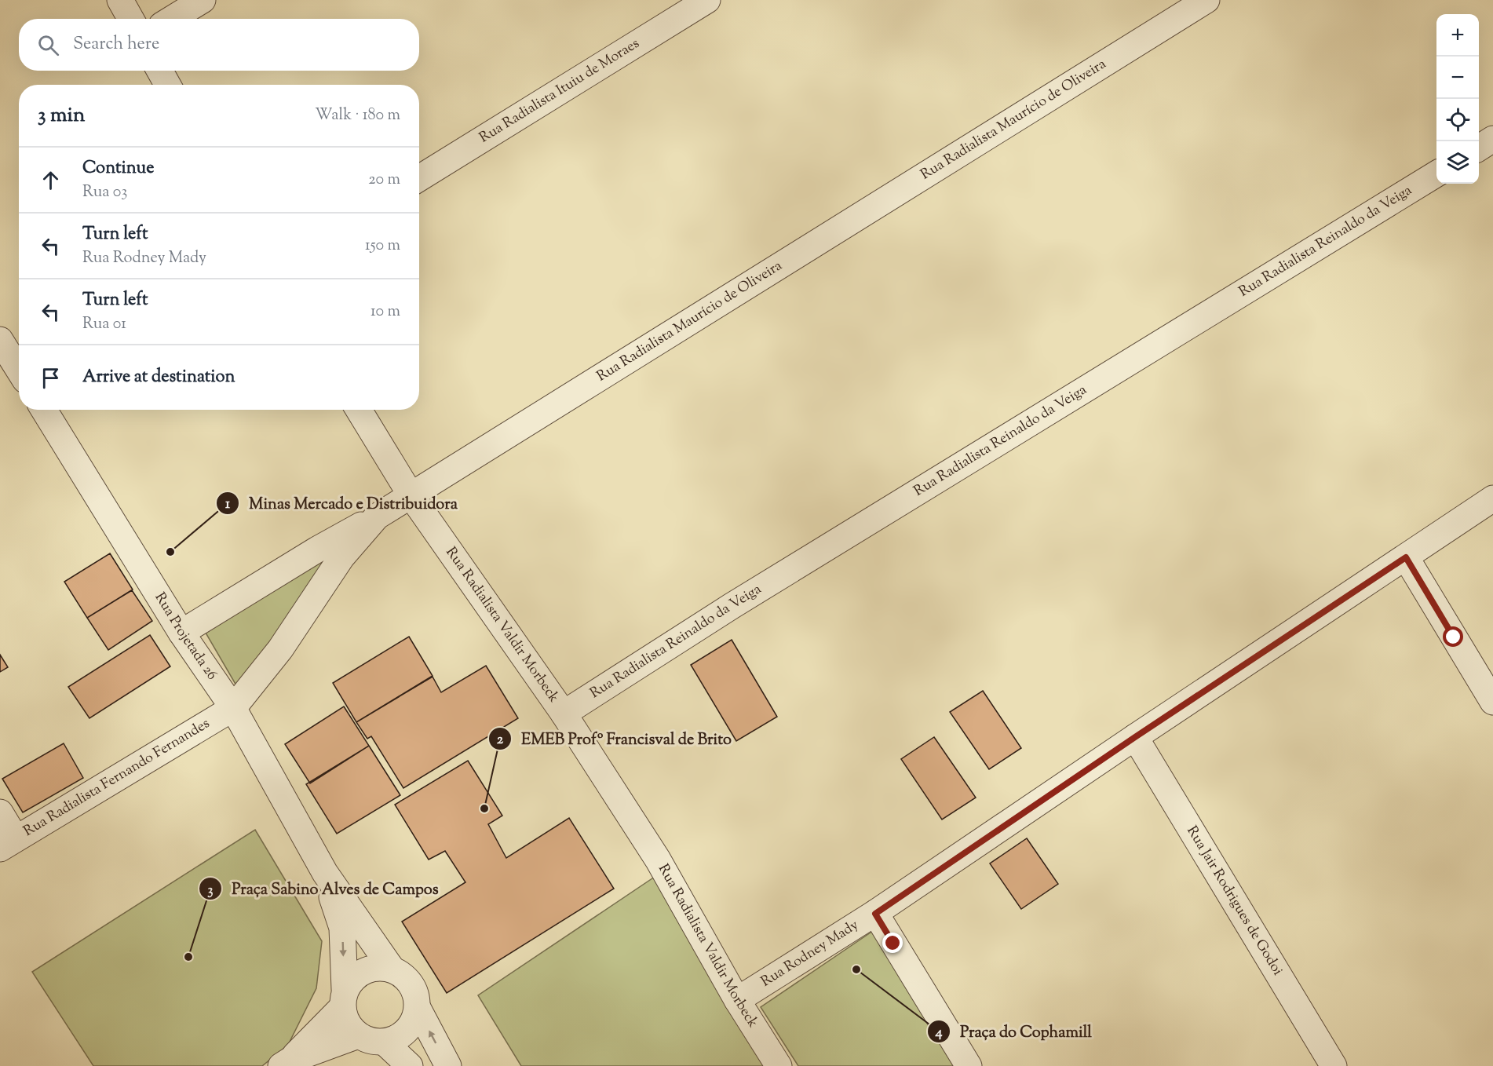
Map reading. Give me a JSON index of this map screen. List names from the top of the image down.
{
  "streets": {
    "street": [
      "Rua Radialista Ituiu de Moraes",
      "Rua Radialista Maurício de Oliveira",
      "Rua Radialista Reinaldo da Veiga",
      "Rua Radialista Valdir Morbeck",
      "Rua Projetada 26",
      "Rua Radialista Fernando Fernandes",
      "Rua Jair Rodrigues de Godoi",
      "Rua Rodney Mady"
    ]
  },
  "crossings": [
    ["Rua Radialista Maurício de Oliveira", "Rua Radialista Valdir Morbeck"],
    ["Rua Radialista Maurício de Oliveira", "Rua Projetada 26"],
    ["Rua Radialista Maurício de Oliveira", "Rua Radialista Fernando Fernandes"],
    ["Rua Radialista Reinaldo da Veiga", "Rua Radialista Valdir Morbeck"],
    ["Rua Radialista Valdir Morbeck", "Rua Rodney Mady"],
    ["Rua Projetada 26", "Rua Radialista Fernando Fernandes"],
    ["Rua Jair Rodrigues de Godoi", "Rua Rodney Mady"]
  ],
  "places": [
    "Minas Mercado e Distribuidora",
    "EMEB Profº Francisval de Brito",
    "Praça Sabino Alves de Campos",
    "Praça do Cophamill"
  ],
  "page": {
    "map_buttons": ["+", "−"],
    "search": "Search here",
    "heading": ["3 min", "Walk · 180 m"],
    "list": [
      ["Continue", "Rua 03", "20 m"],
      ["Turn left", "Rua Rodney Mady", "150 m"],
      ["Turn left", "Rua 01", "10 m"],
      "Arrive at destination"
    ]
  }
}
